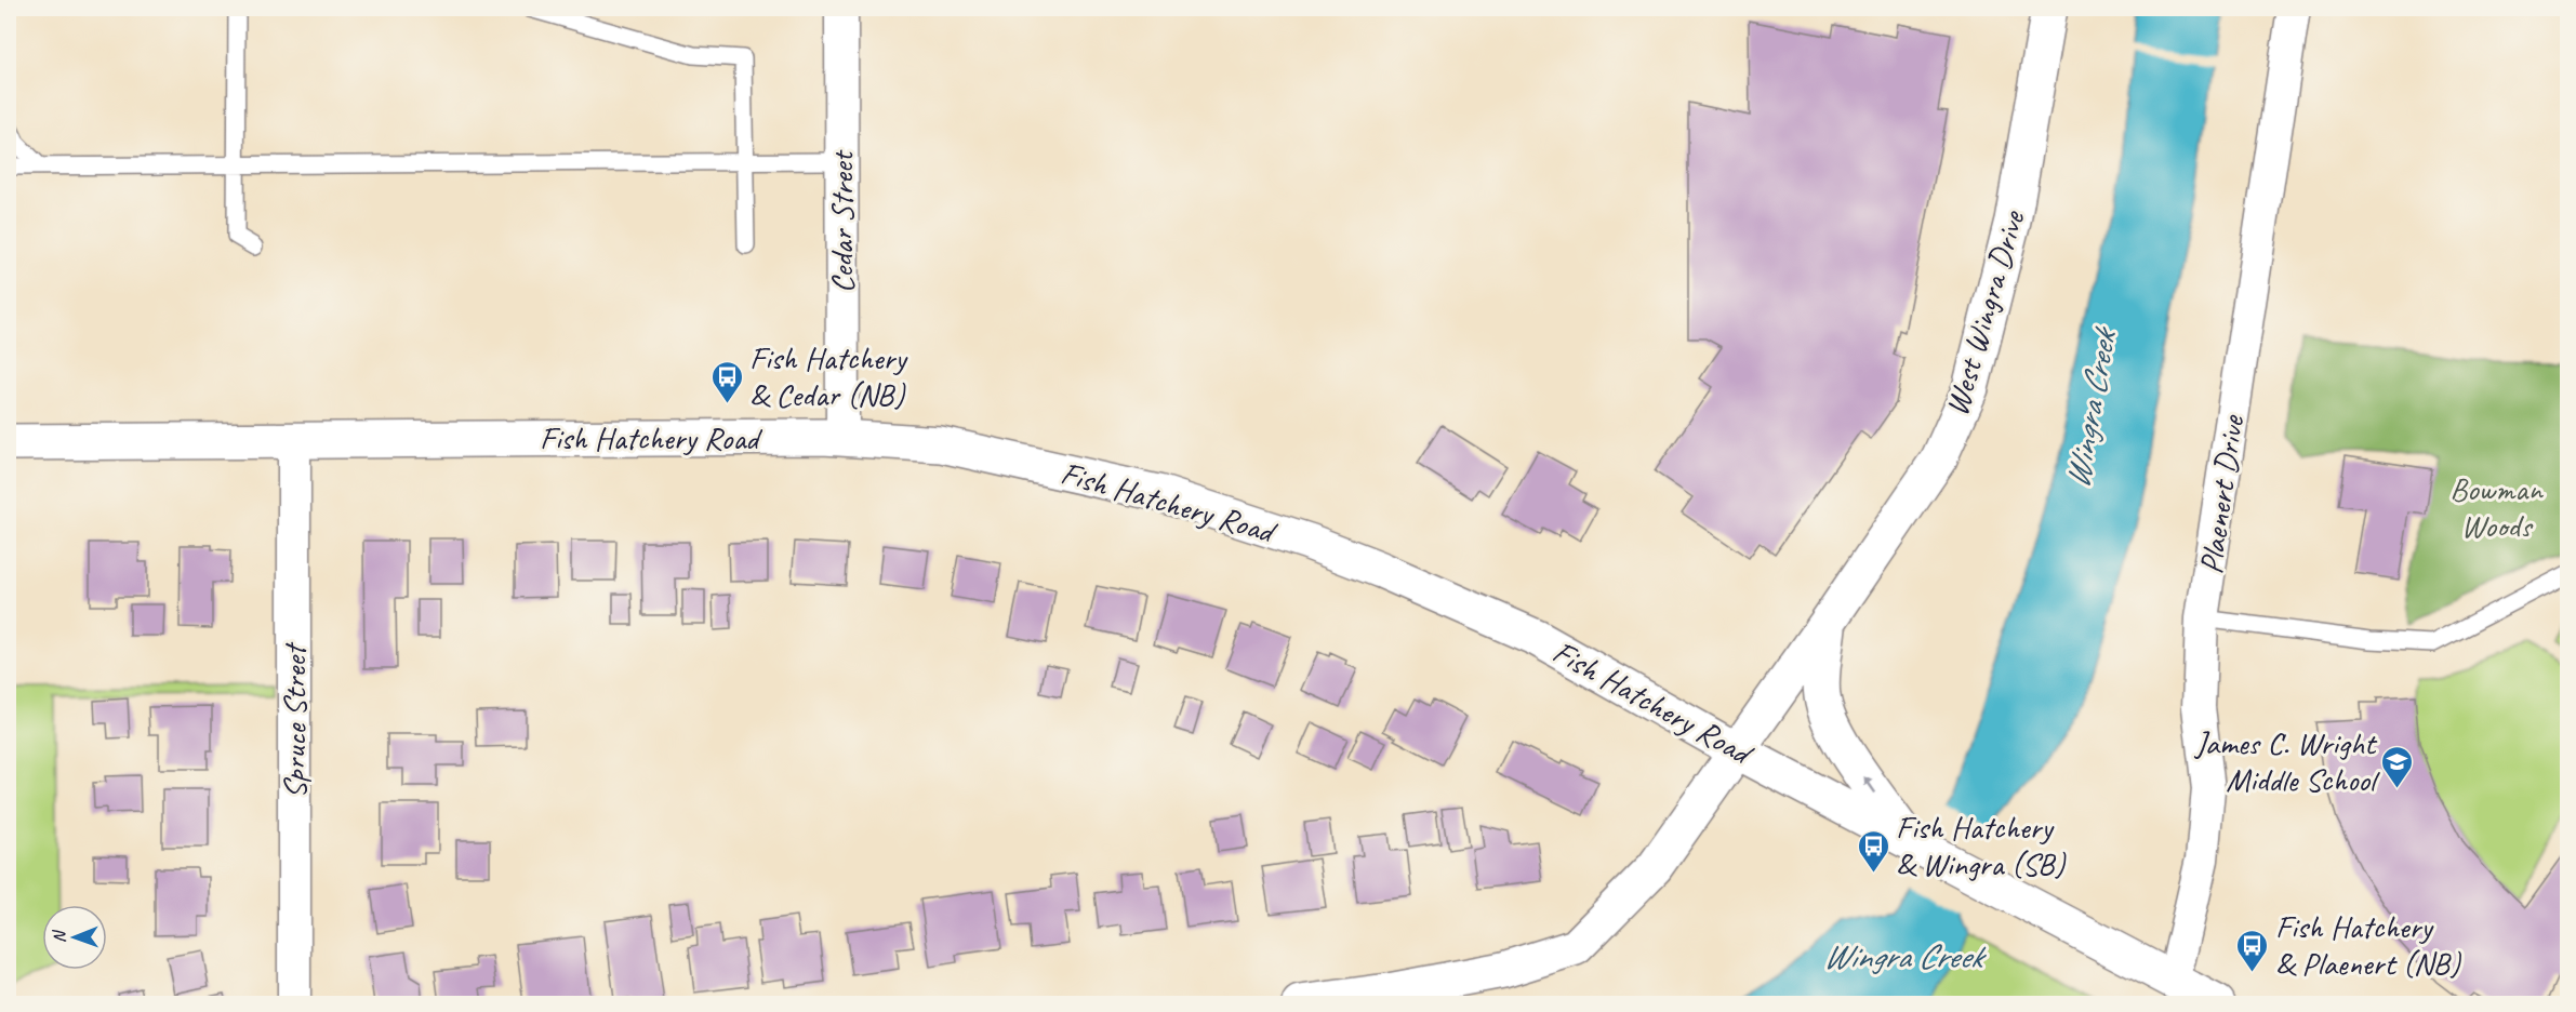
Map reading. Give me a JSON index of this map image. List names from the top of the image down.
{
  "streets": {
    "main road": ["West Wingra Drive", "Fish Hatchery Road"],
    "street": ["Cedar Street", "Plaenert Drive", "Spruce Street"]
  },
  "crossings": [
    ["Cedar Street", "Fish Hatchery Road"],
    ["West Wingra Drive", "Fish Hatchery Road"],
    ["Fish Hatchery Road", "Plaenert Drive"],
    ["Fish Hatchery Road", "Spruce Street"]
  ],
  "water": ["Wingra Creek"],
  "parks": ["Bowman Woods"],
  "places": {
    "bus stop": ["Fish Hatchery & Cedar (NB)", "Fish Hatchery & Wingra (SB)", "Fish Hatchery & Plaenert (NB)"],
    "school or university": ["James C. Wright Middle School"]
  },
  "north": "left"
}
